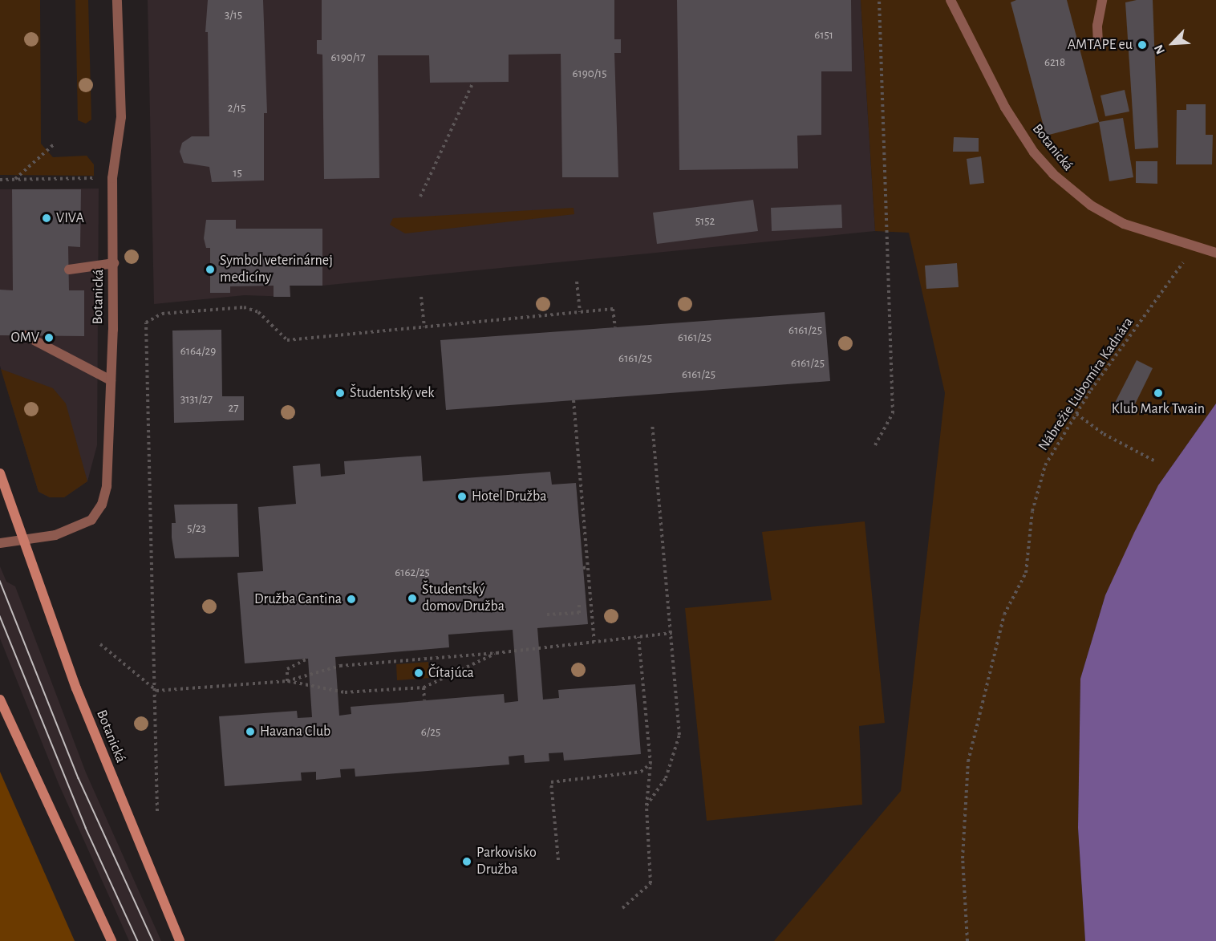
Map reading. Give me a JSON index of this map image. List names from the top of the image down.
{
  "streets": {
    "main road": ["Botanická"],
    "path": ["Nábrežie Ľubomíra Kadnára"]
  },
  "crossings": [
    ["Botanická", "Nábrežie Ľubomíra Kadnára"]
  ],
  "places": [
    "AMTAPE eu",
    "VIVA",
    "Symbol veterinárnej medicíny",
    "OMV",
    "Študentský vek",
    "Klub Mark Twain",
    "Hotel Družba",
    "Študentský domov Družba",
    "Družba Cantina",
    "Čítajúca",
    "Havana Club",
    "Parkovisko Družba"
  ],
  "house_numbers": [
    "3/15",
    "6151",
    "6190/17",
    "6218",
    "6190/15",
    "2/15",
    "15",
    "5152",
    "6161/25",
    "6161/25",
    "6164/29",
    "6161/25",
    "6161/25",
    "6161/25",
    "3131/27",
    "27",
    "5/23",
    "6162/25",
    "6/25"
  ],
  "north": "bottom left"
}
